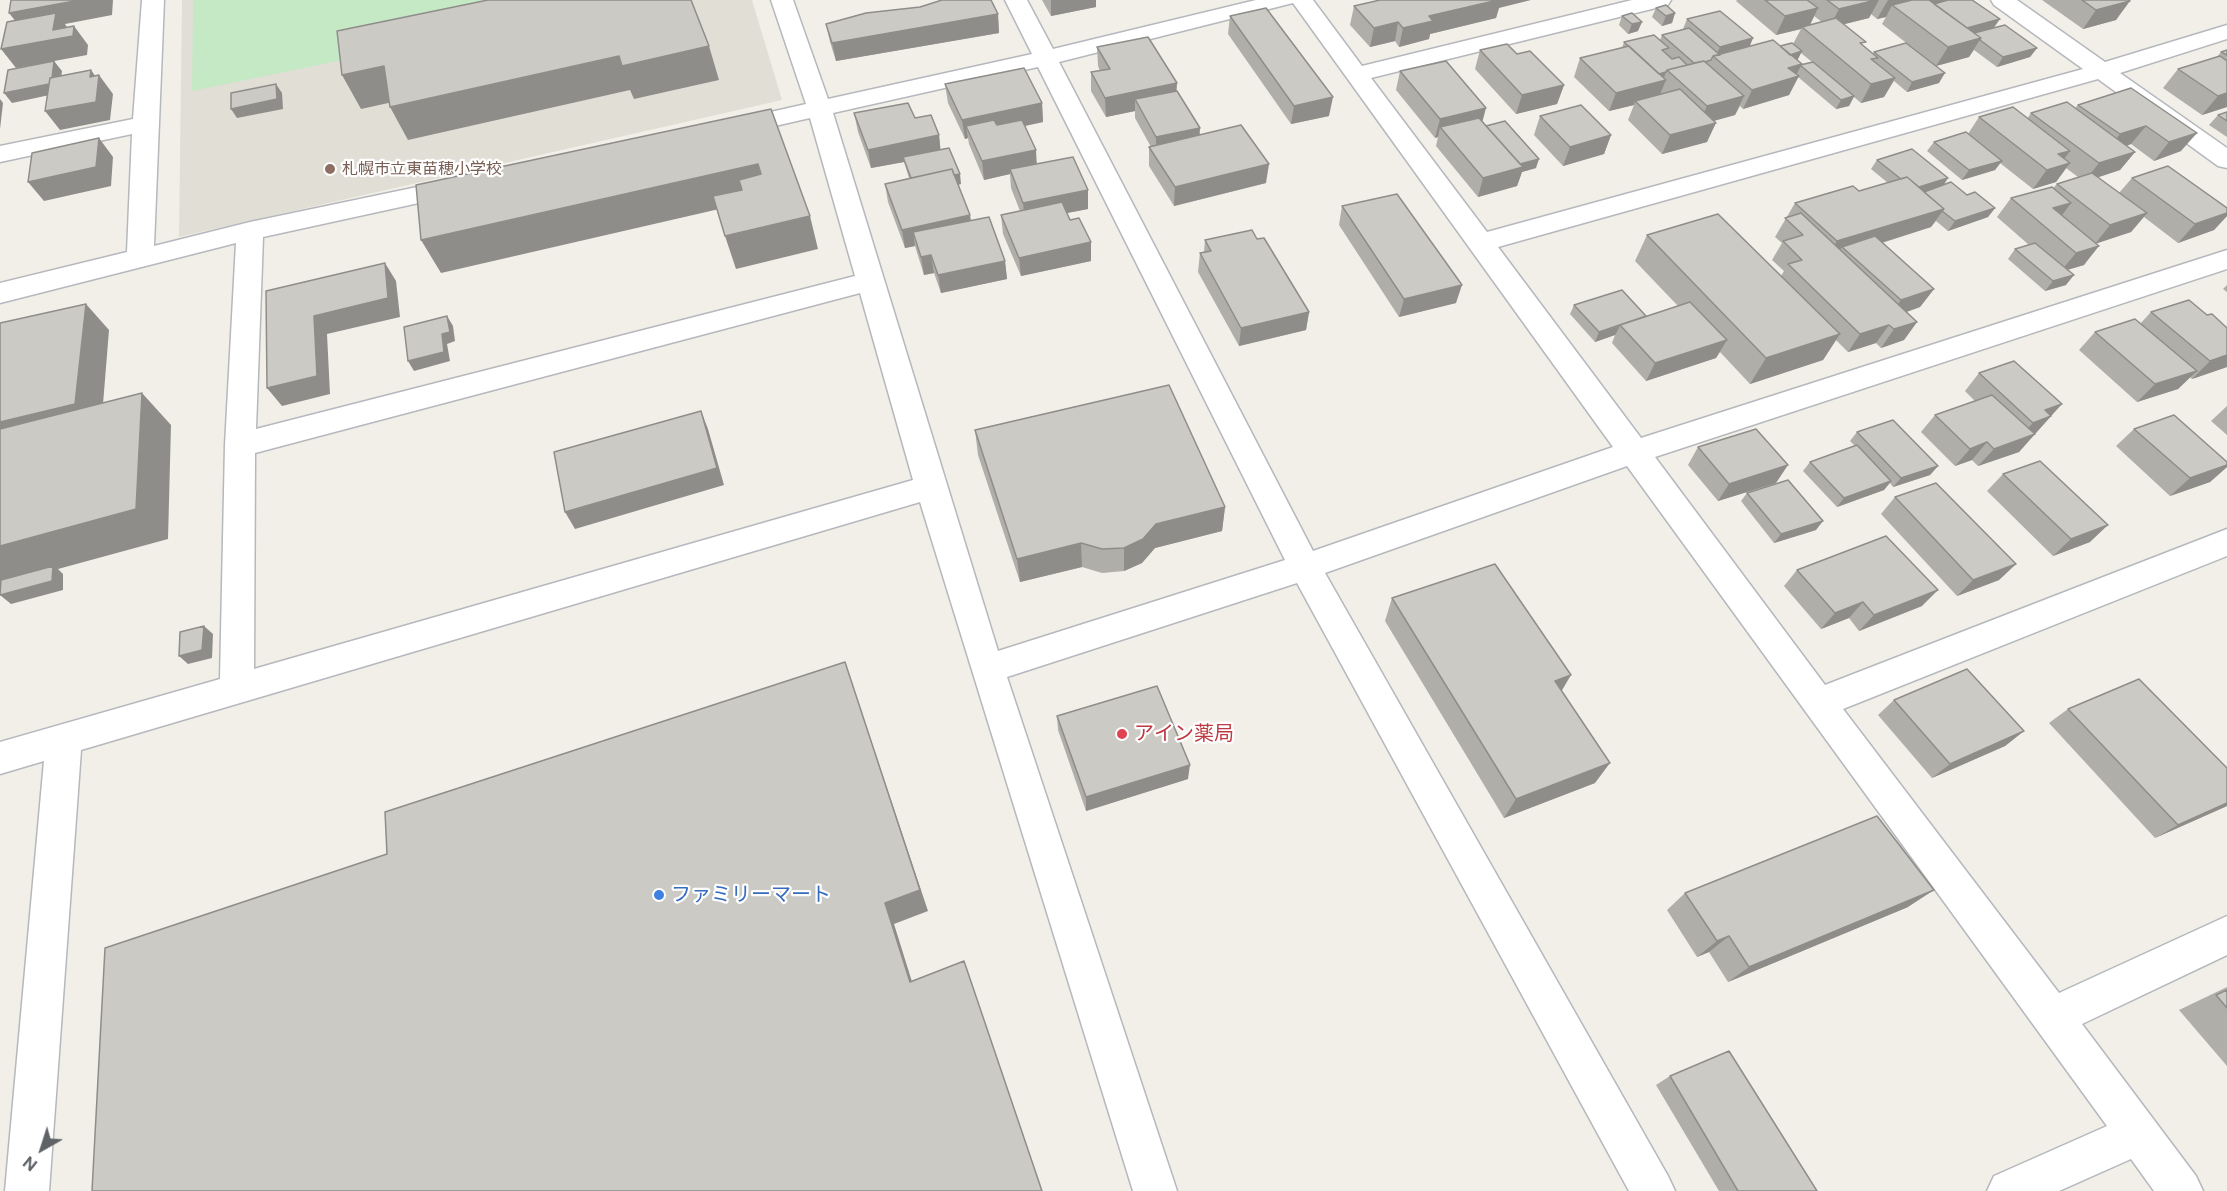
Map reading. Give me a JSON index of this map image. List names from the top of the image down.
{
  "places": ["札幌市立東苗穂小学校", "アイン薬局", "ファミリーマート"],
  "north": "bottom left"
}
